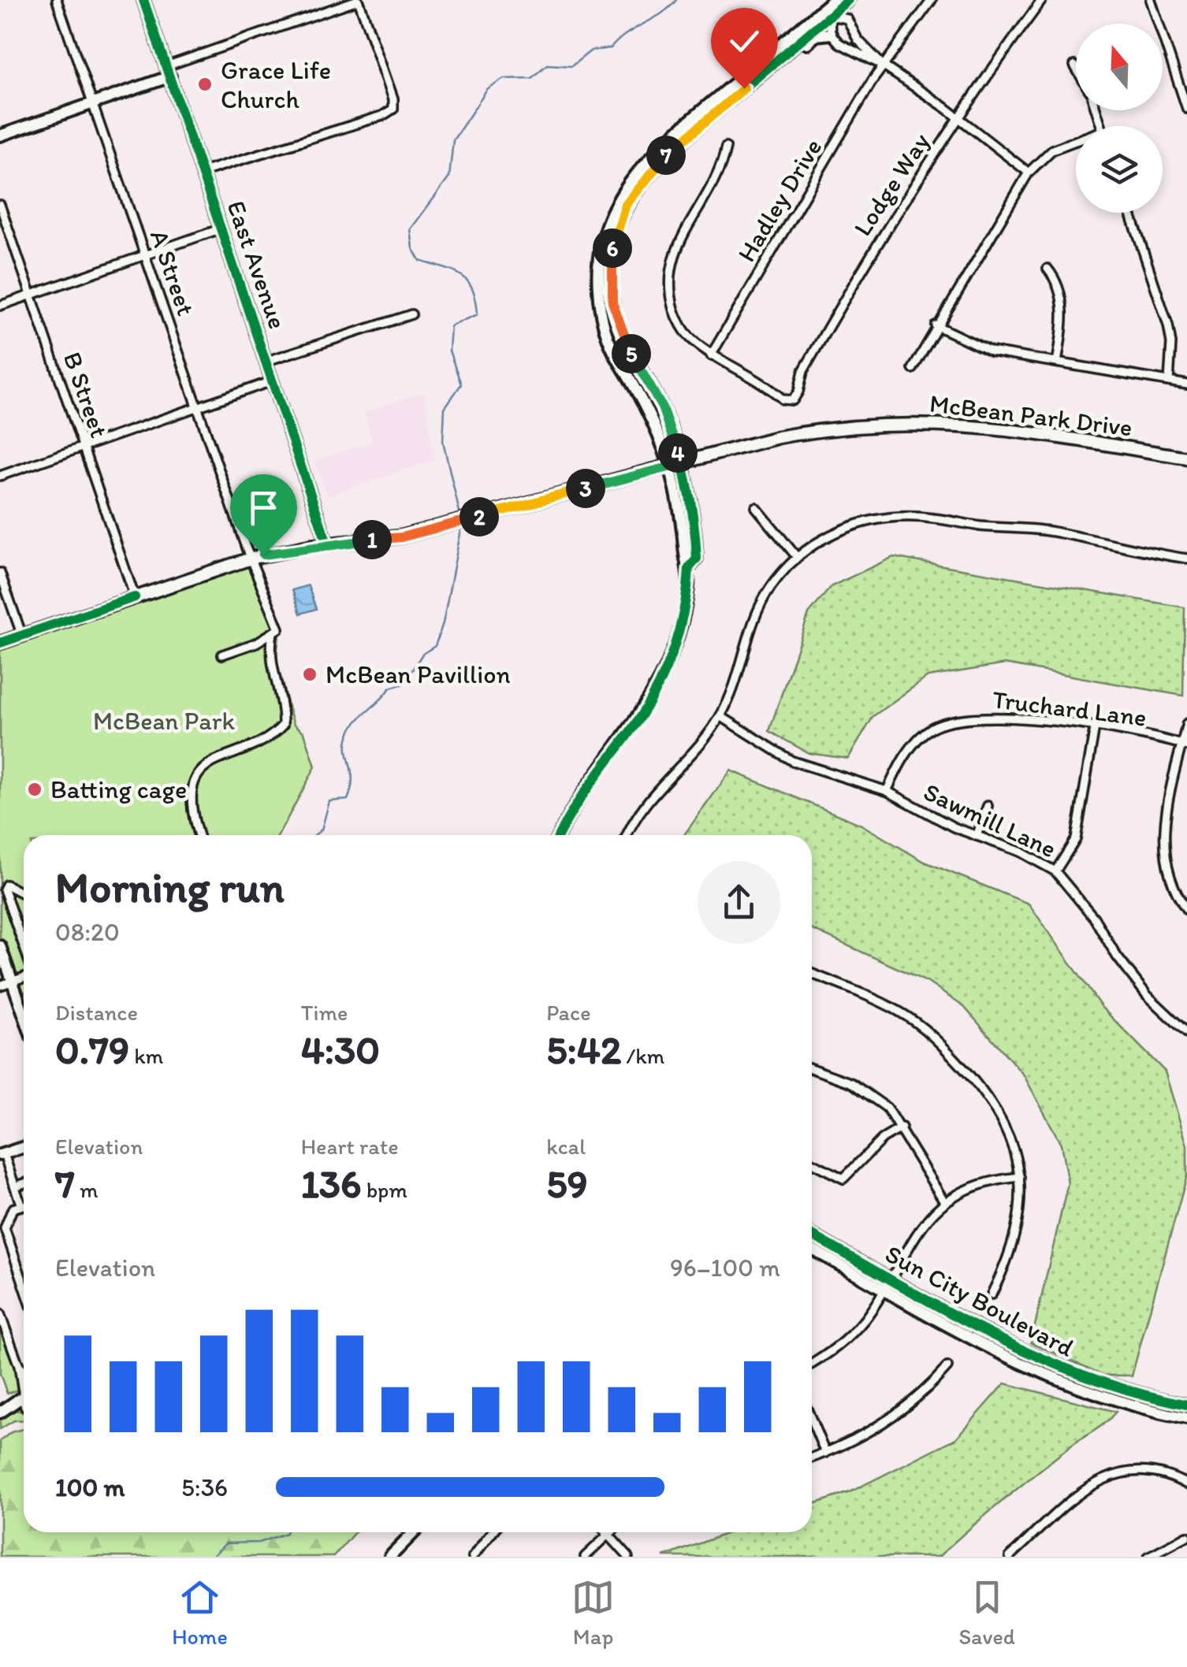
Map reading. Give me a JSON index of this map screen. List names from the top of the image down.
{
  "streets": {
    "main road": ["McBean Park Drive"],
    "street": [
      "Lodge Way",
      "Hadley Drive",
      "East Avenue",
      "A Street",
      "B Street",
      "Truchard Lane",
      "Sawmill Lane",
      "Sun City Boulevard"
    ]
  },
  "crossings": [
    ["Lodge Way", "Hadley Drive"],
    ["East Avenue", "McBean Park Drive"],
    ["A Street", "McBean Park Drive"],
    ["B Street", "McBean Park Drive"],
    ["Truchard Lane", "Sawmill Lane"]
  ],
  "parks": ["McBean Park"],
  "places": ["Grace Life Church", "McBean Pavillion", "Batting cage"],
  "north": "top",
  "page": {
    "pins": [
      "7",
      "6",
      "5",
      "4",
      "3",
      "2",
      "1"
    ],
    "heading": ["Morning run", "08:20"],
    "stats": [
      ["Distance", "0.79 km"],
      ["Time", "4:30"],
      ["Pace", "5:42 /km"],
      ["Elevation", "7 m"],
      ["Heart rate", "136 bpm"],
      ["kcal", "59"]
    ],
    "chart": ["Elevation", "96–100 m"],
    "list": [
      {
        "name": "100 m",
        "note": "5:36"
      }
    ],
    "tabs": ["Home", "Map", "Saved"]
  }
}
